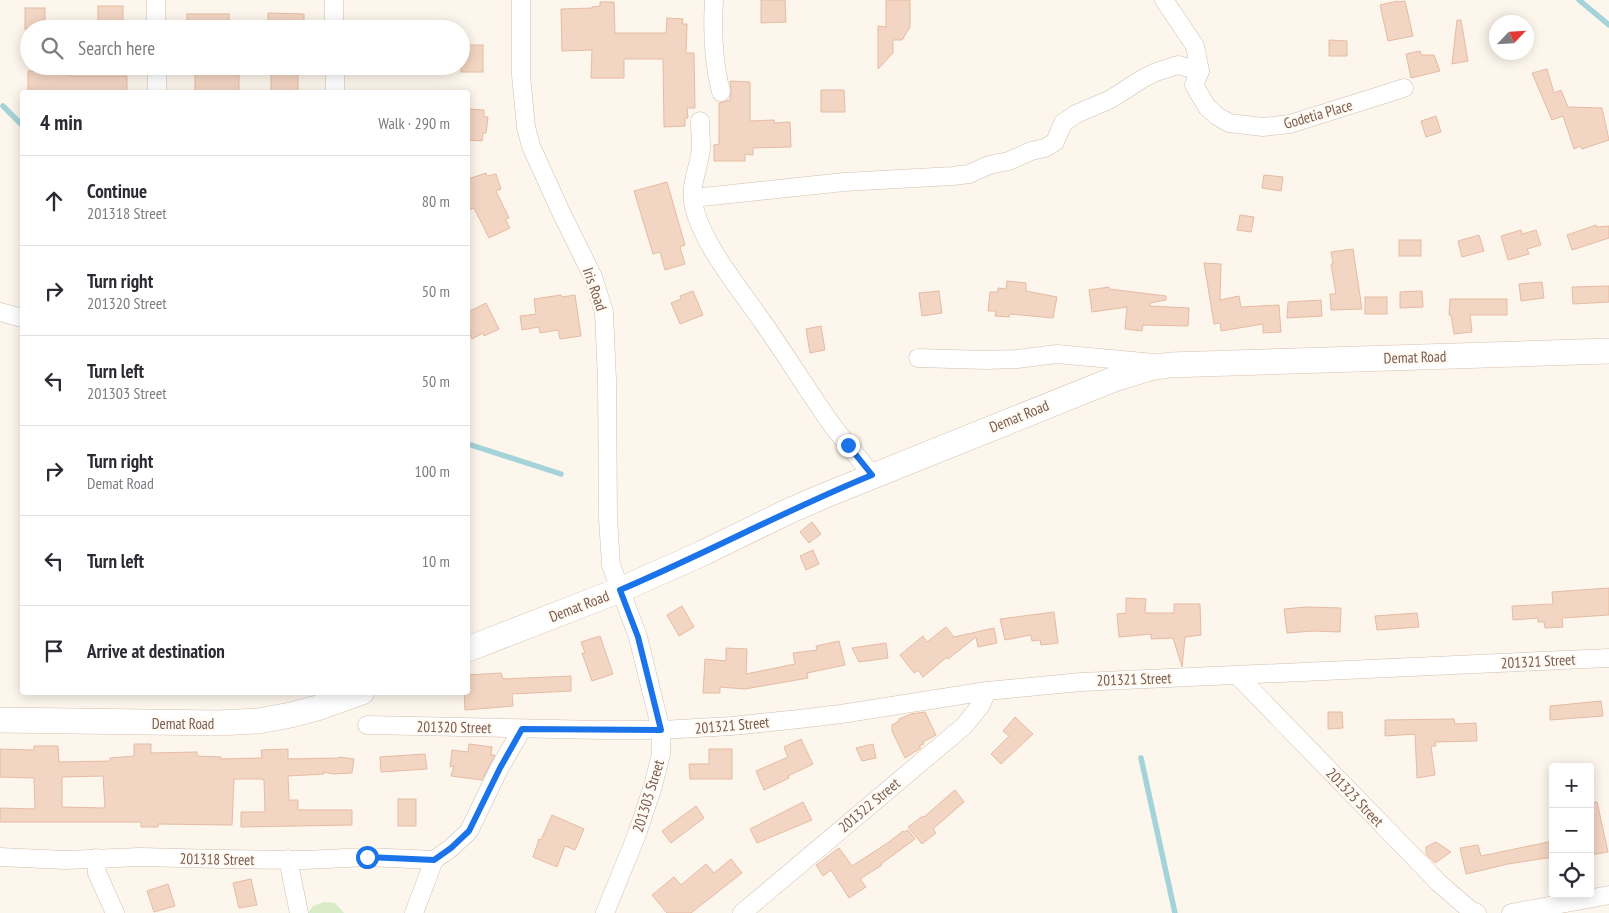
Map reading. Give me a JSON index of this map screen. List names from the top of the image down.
{
  "streets": {
    "street": [
      "Godetia Place",
      "Iris Road",
      "Demat Road",
      "201321 Street",
      "201320 Street",
      "201303 Street",
      "201323 Street",
      "201322 Street",
      "201318 Street"
    ]
  },
  "crossings": [
    ["Iris Road", "Demat Road"],
    ["Iris Road", "201303 Street"],
    ["Demat Road", "201303 Street"],
    ["201321 Street", "201320 Street"],
    ["201321 Street", "201303 Street"],
    ["201321 Street", "201323 Street"],
    ["201321 Street", "201322 Street"],
    ["201320 Street", "201303 Street"]
  ],
  "north": "top right",
  "page": {
    "search": "Search here",
    "heading": ["4 min", "Walk · 290 m"],
    "list": [
      ["Continue", "201318 Street", "80 m"],
      ["Turn right", "201320 Street", "50 m"],
      ["Turn left", "201303 Street", "50 m"],
      ["Turn right", "Demat Road", "100 m"],
      ["Turn left", "10 m"],
      "Arrive at destination"
    ],
    "map_buttons": ["+", "−"]
  }
}
